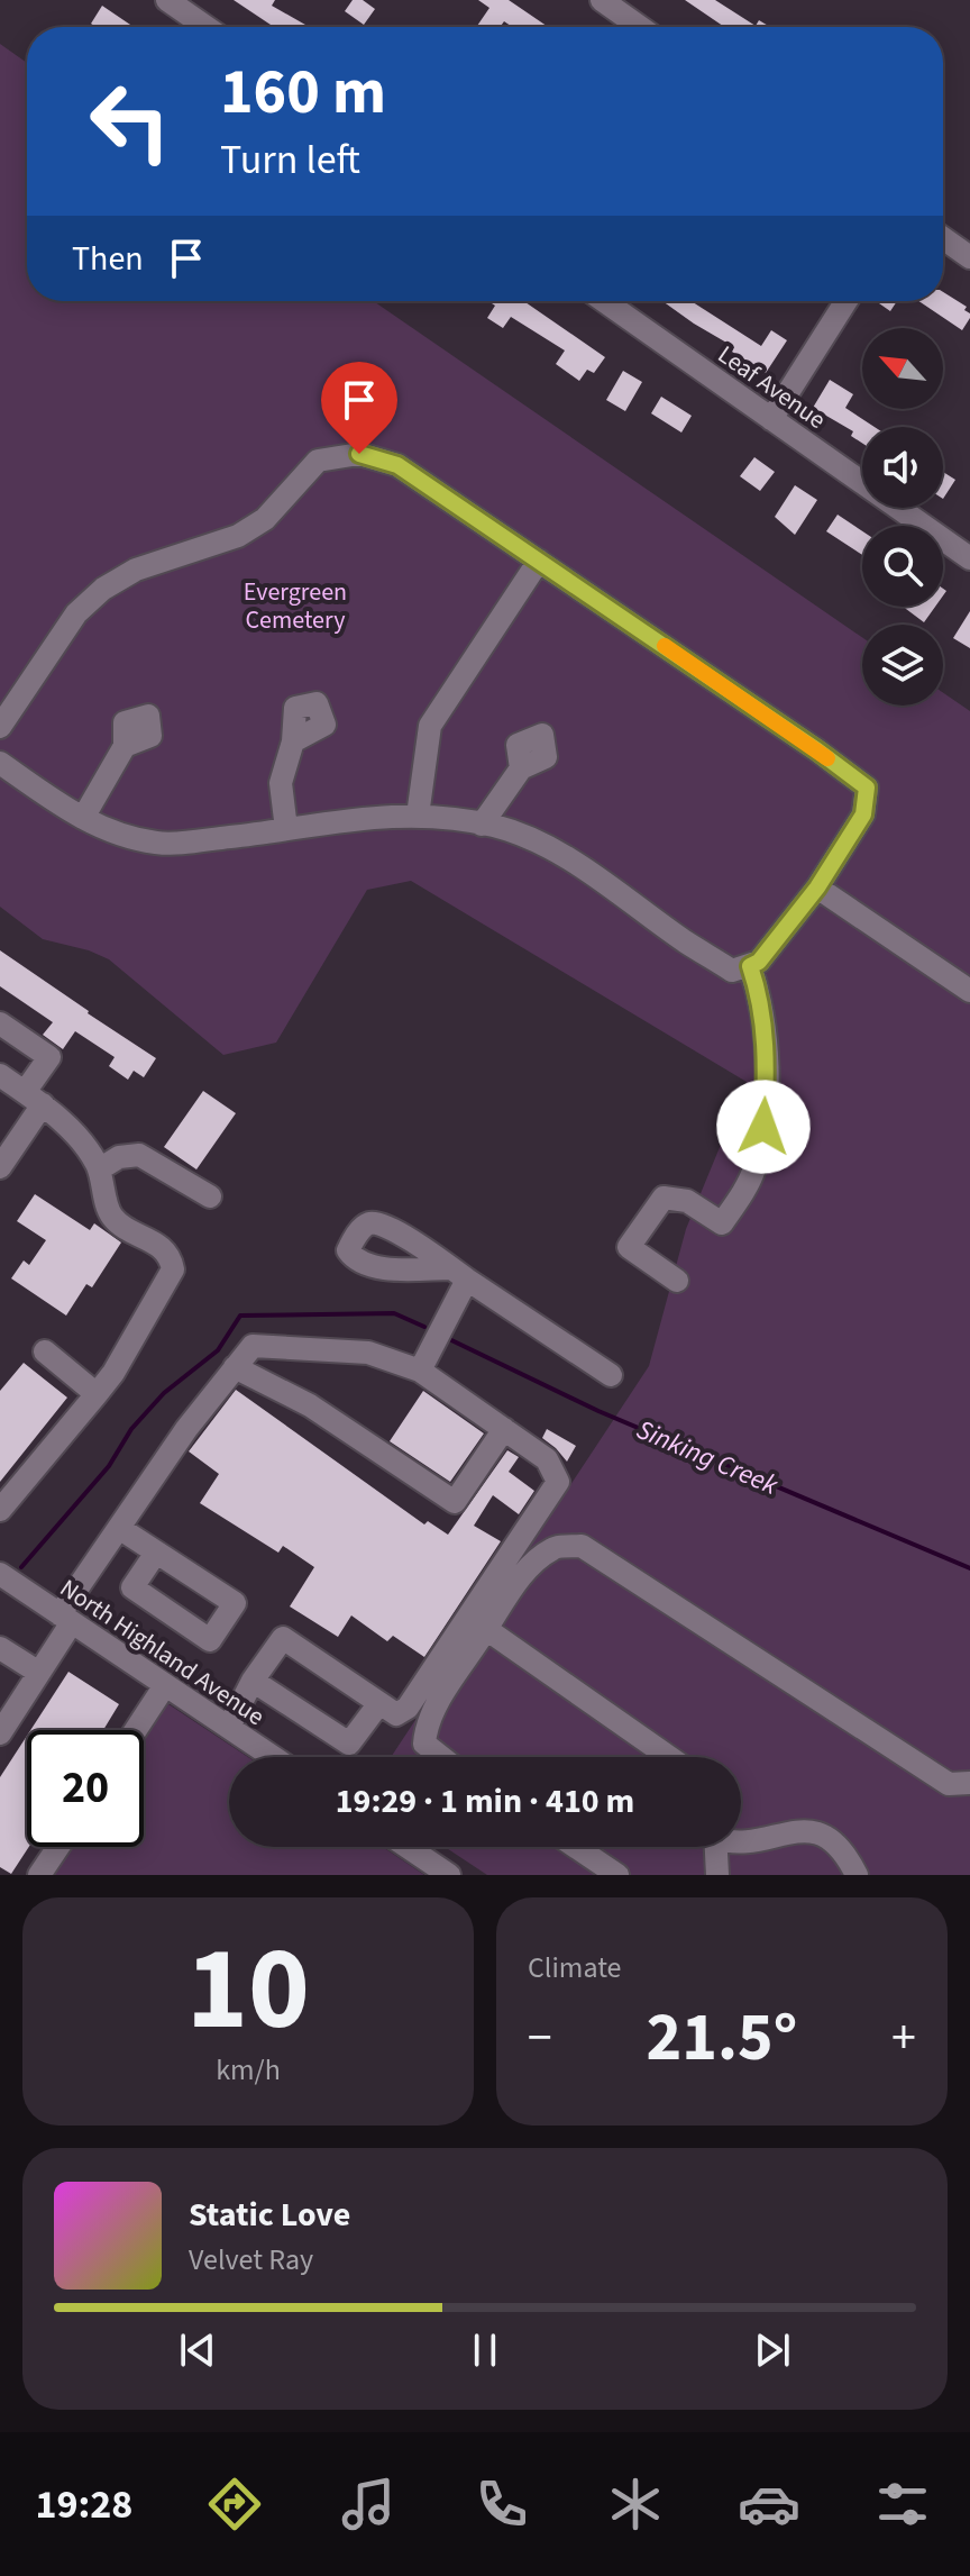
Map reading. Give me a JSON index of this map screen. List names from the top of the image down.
{
  "streets": {
    "street": ["Leaf Avenue", "North Highland Avenue"]
  },
  "water": ["Sinking Creek"],
  "parks": ["Evergreen Cemetery"],
  "north": "top left",
  "page": {
    "turn": ["160 m", "Turn left"],
    "then": "Then",
    "limit": "20",
    "trip": "19:29 · 1 min · 410 m",
    "tile": [
      ["10", "km/h"],
      "Climate"
    ],
    "heat": ["−", "21.5°", "+"],
    "song": ["Static Love", "Velvet Ray"],
    "tabs": "19:28"
  }
}
